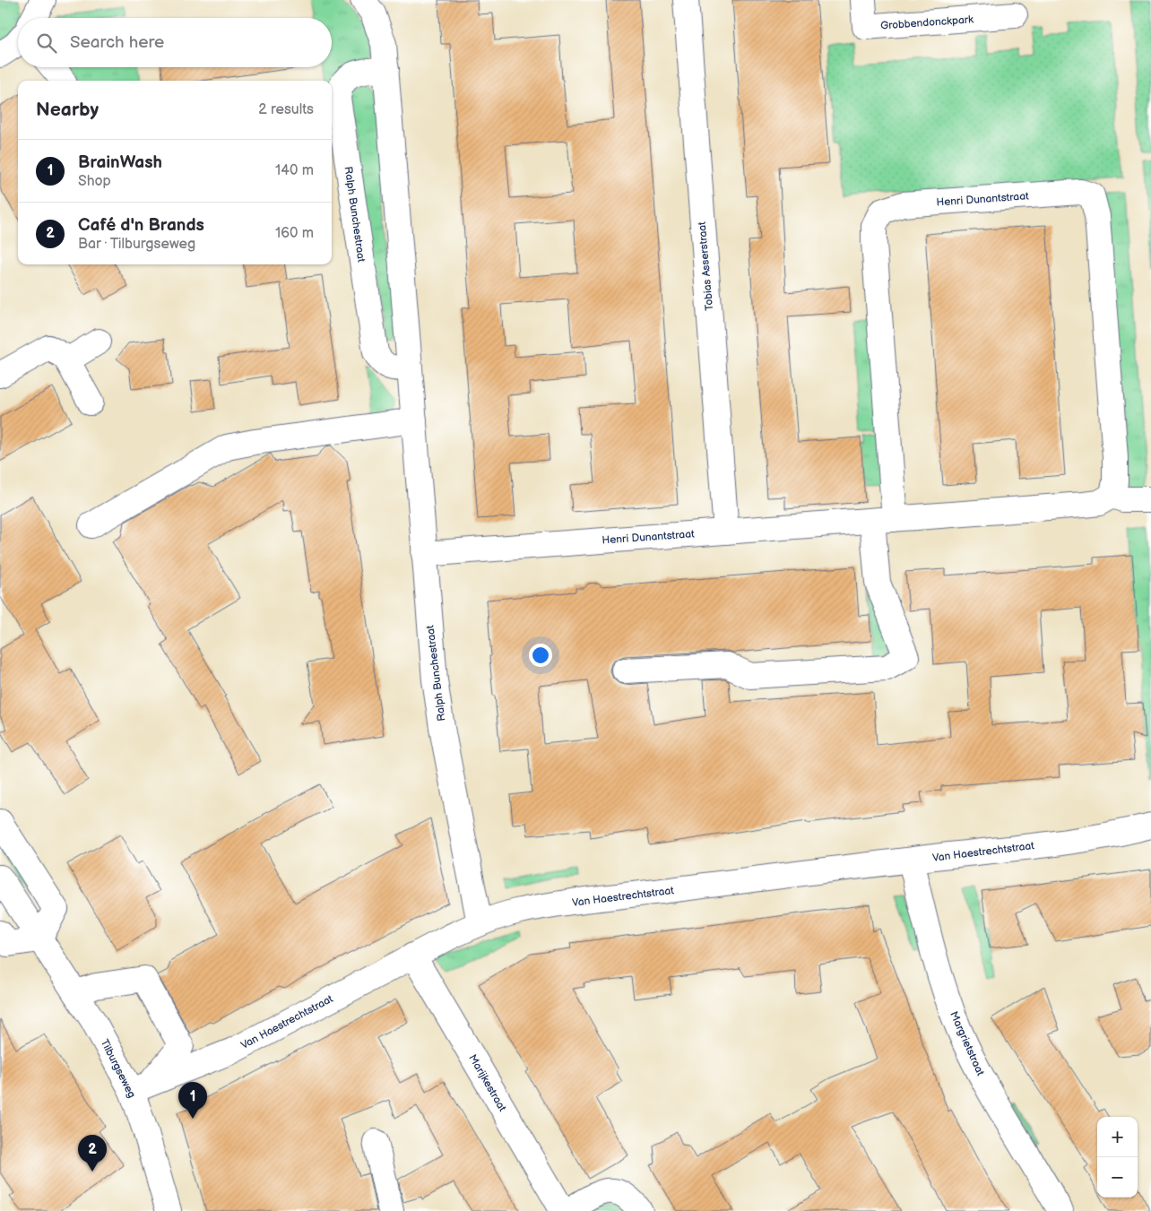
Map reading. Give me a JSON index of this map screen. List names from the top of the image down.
{
  "streets": {
    "street": [
      "Grobbendonckpark",
      "Henri Dunantstraat",
      "Ralph Bunchestraat",
      "Tobias Asserstraat",
      "Van Haestrechtstraat",
      "Margrietstraat",
      "Tilburgseweg",
      "Marijkestraat"
    ]
  },
  "crossings": [
    ["Henri Dunantstraat", "Ralph Bunchestraat"],
    ["Henri Dunantstraat", "Tobias Asserstraat"],
    ["Ralph Bunchestraat", "Van Haestrechtstraat"],
    ["Van Haestrechtstraat", "Margrietstraat"],
    ["Van Haestrechtstraat", "Tilburgseweg"],
    ["Van Haestrechtstraat", "Marijkestraat"]
  ],
  "page": {
    "search": "Search here",
    "heading": ["Nearby", "2 results"],
    "list": [
      {
        "mark": "1",
        "name": "BrainWash",
        "note": "Shop",
        "value": "140 m"
      },
      {
        "mark": "2",
        "name": "Café d'n Brands",
        "note": "Bar · Tilburgseweg",
        "value": "160 m"
      }
    ],
    "pins": ["1", "2"],
    "map_buttons": ["+", "−"]
  }
}
